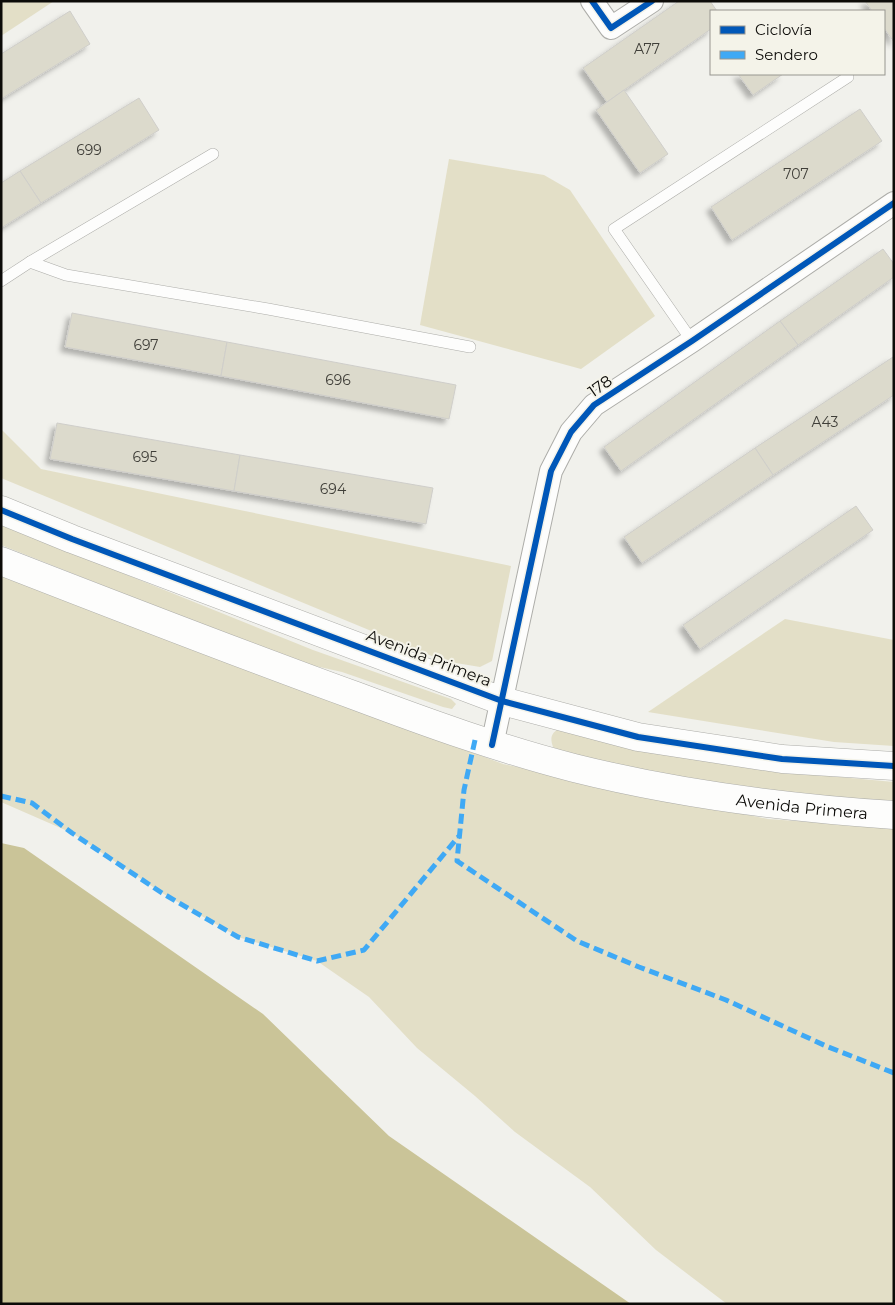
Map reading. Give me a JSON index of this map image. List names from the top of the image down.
{
  "streets": {
    "street": ["178", "Avenida Primera"]
  },
  "crossings": [
    ["178", "Avenida Primera"]
  ],
  "house_numbers": [
    "A77",
    "699",
    "707",
    "697",
    "696",
    "A43",
    "695",
    "694"
  ],
  "legend": ["Ciclovía", "Sendero"]
}
